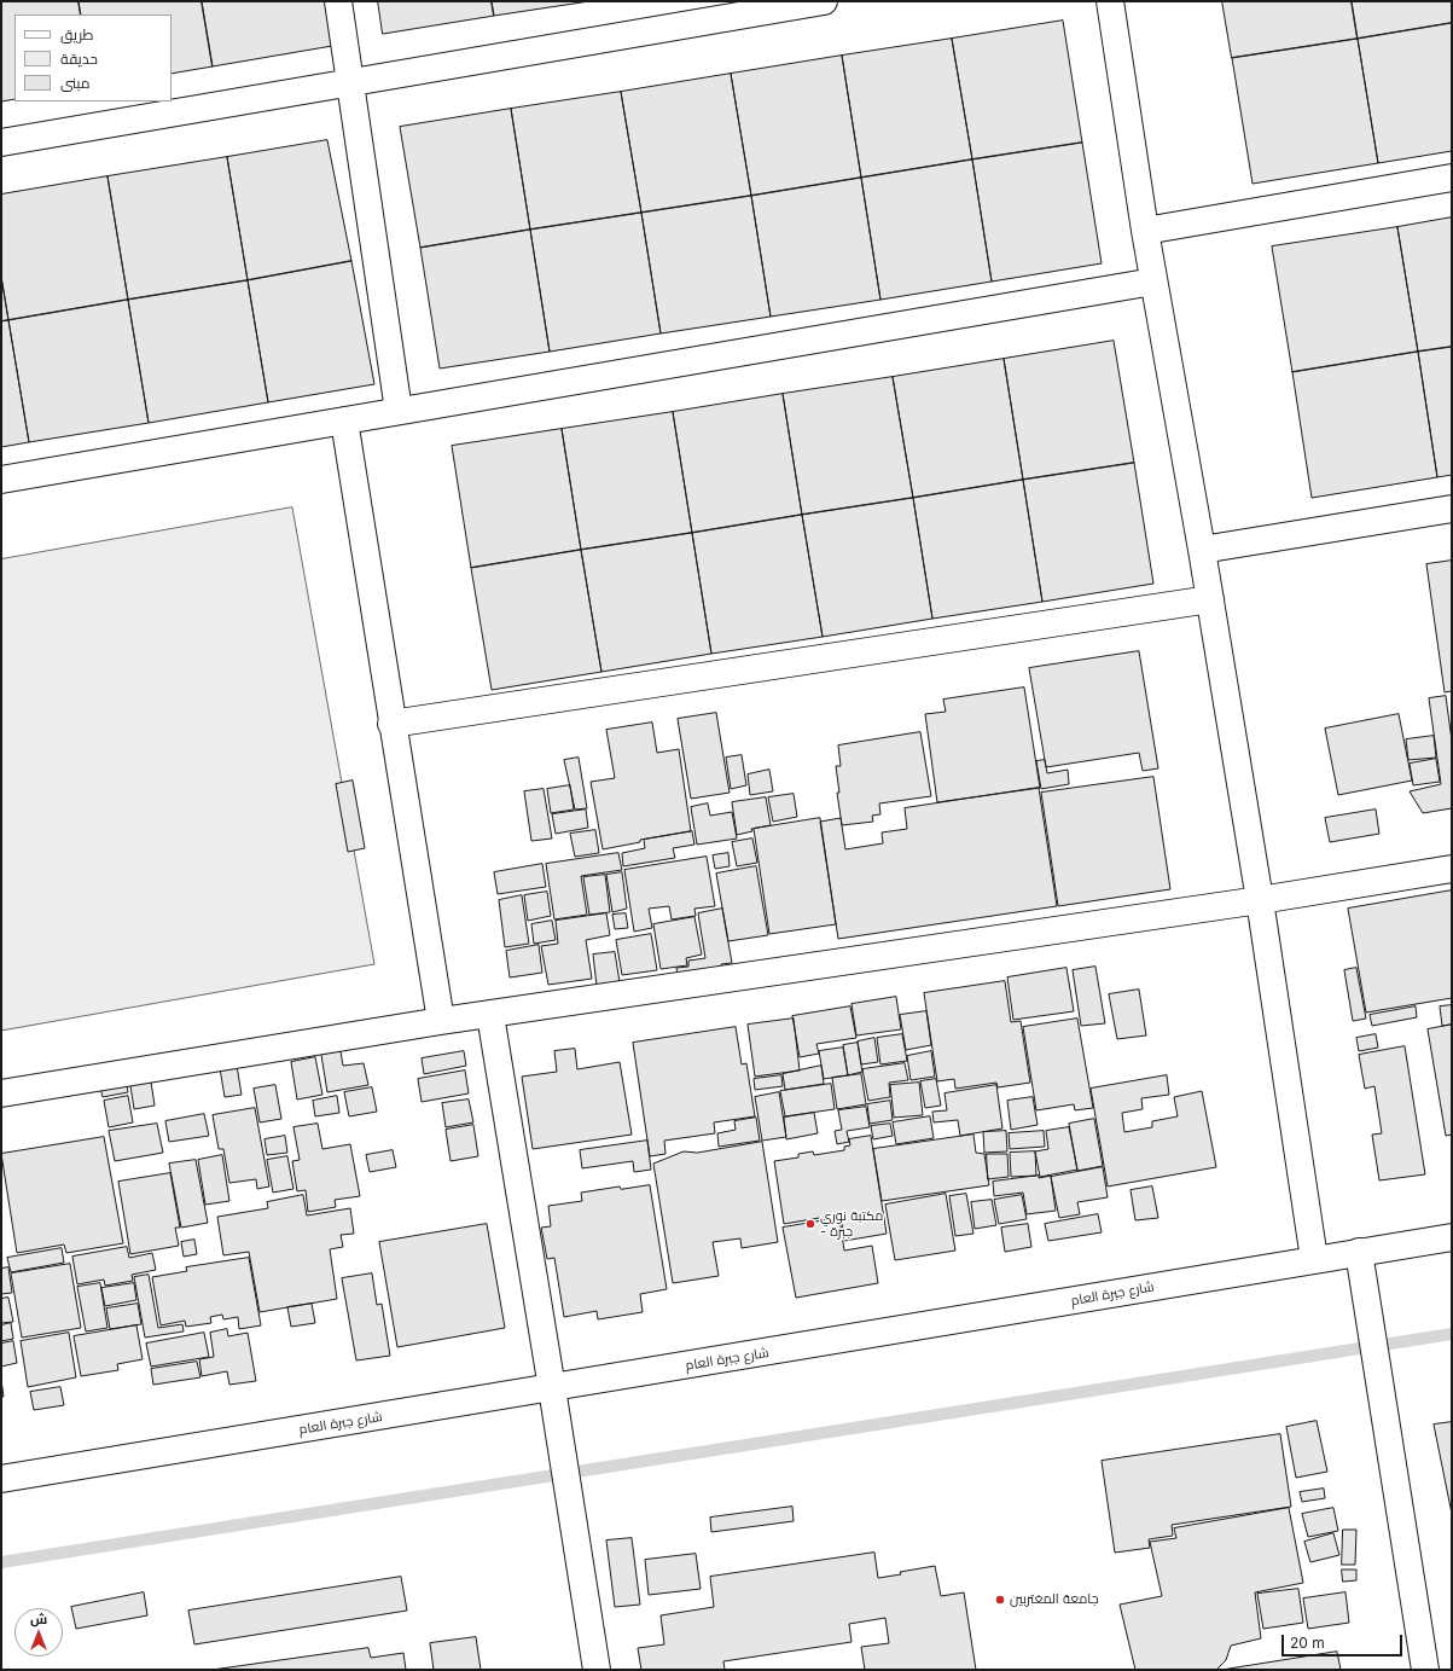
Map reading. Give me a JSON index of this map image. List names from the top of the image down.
{
  "streets": {
    "street": ["شارع جبرة العام"]
  },
  "places": ["مكتبة نوري - جبرة", "جامعة المغتربين"],
  "legend": ["طريق", "حديقة", "مبنى"],
  "scale_bar": "20 m",
  "north": "top"
}
